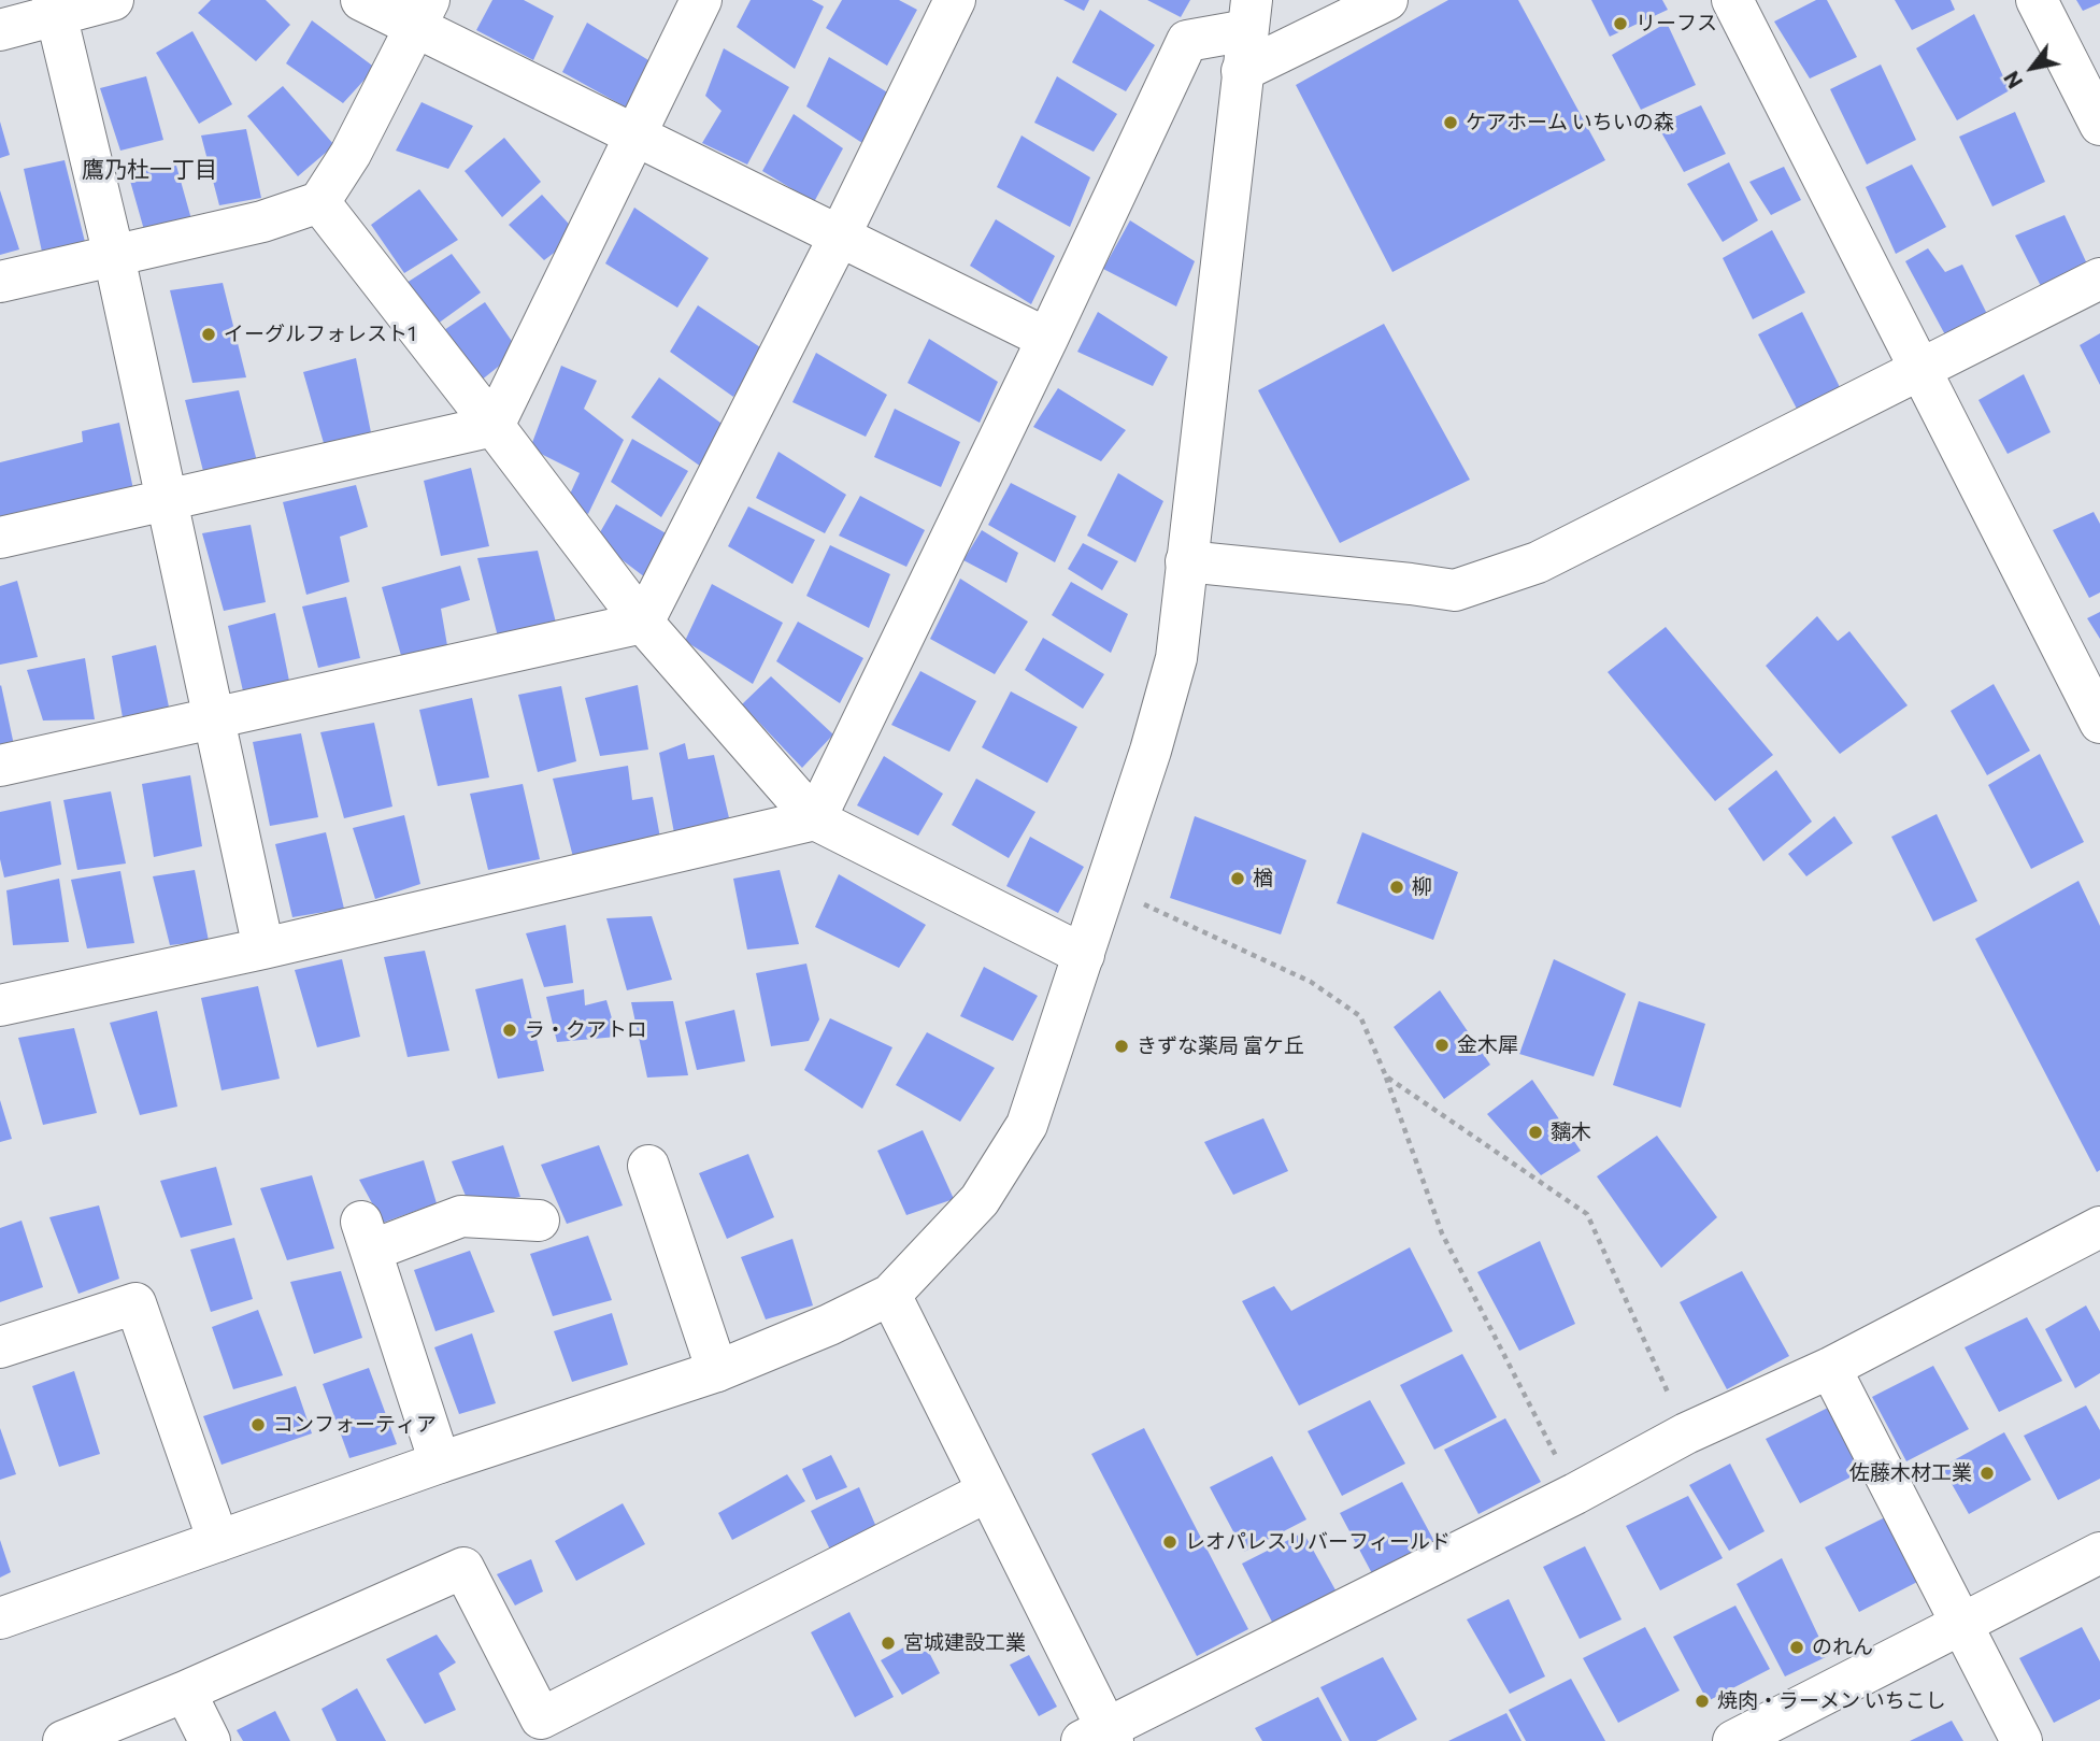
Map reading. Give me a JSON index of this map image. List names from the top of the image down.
{
  "districts": ["鷹乃杜一丁目"],
  "places": [
    "リーフス",
    "ケアホーム いちいの森",
    "イーグルフォレスト1",
    "楢",
    "柳",
    "ラ・クアトロ",
    "金木犀",
    "きずな薬局 富ケ丘",
    "黐木",
    "コンフォーティア",
    "佐藤木材工業",
    "レオパレスリバーフィールド",
    "宮城建設工業",
    "のれん",
    "焼肉・ラーメン いちこし"
  ],
  "north": "bottom left"
}
